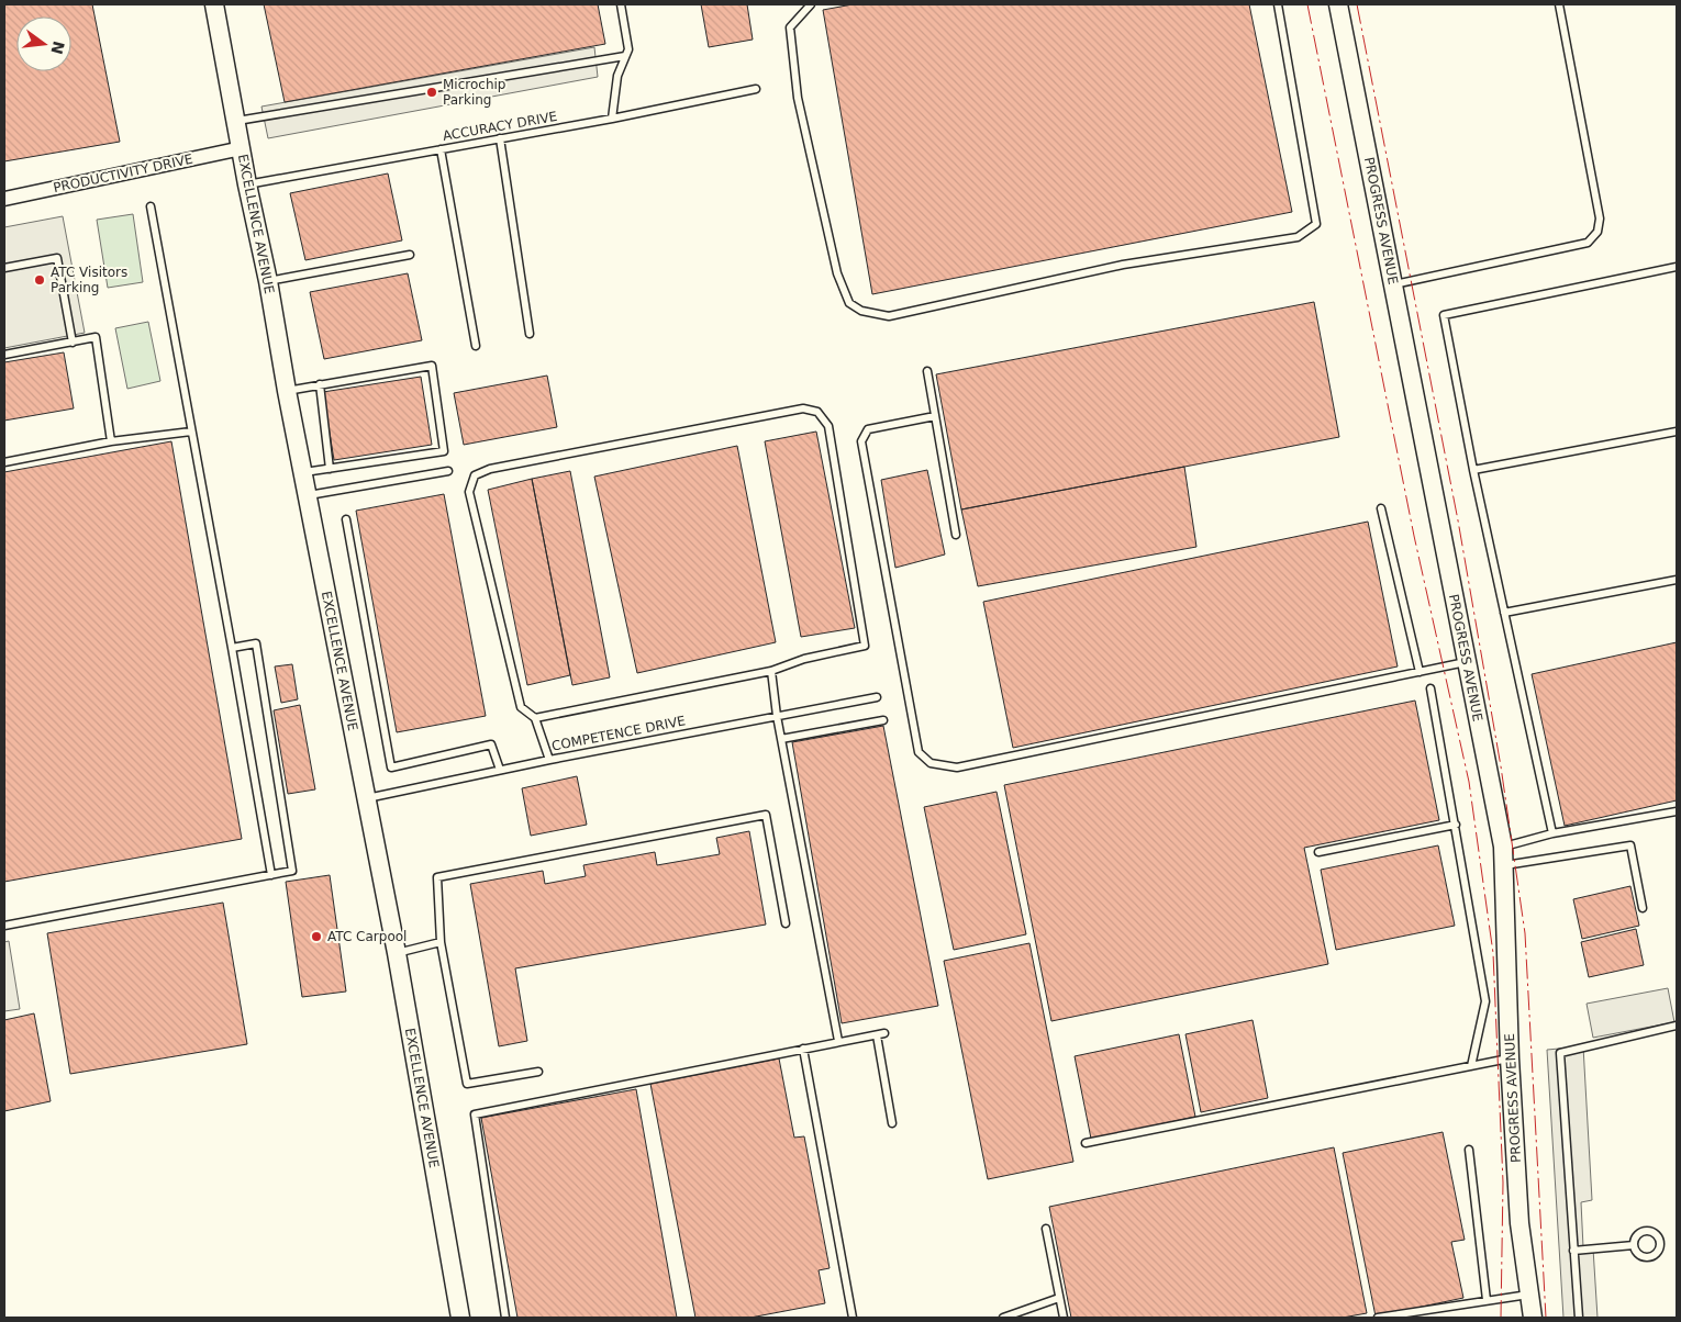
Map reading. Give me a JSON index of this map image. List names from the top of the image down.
{
  "streets": {
    "street": ["PRODUCTIVITY DRIVE", "PROGRESS AVENUE", "EXCELLENCE AVENUE"],
    "lane": ["ACCURACY DRIVE", "COMPETENCE DRIVE"]
  },
  "crossings": [
    ["ACCURACY DRIVE", "EXCELLENCE AVENUE"],
    ["PRODUCTIVITY DRIVE", "EXCELLENCE AVENUE"],
    ["EXCELLENCE AVENUE", "COMPETENCE DRIVE"]
  ],
  "places": ["Microchip Parking", "ATC Visitors Parking", "ATC Carpool"],
  "north": "right"
}
